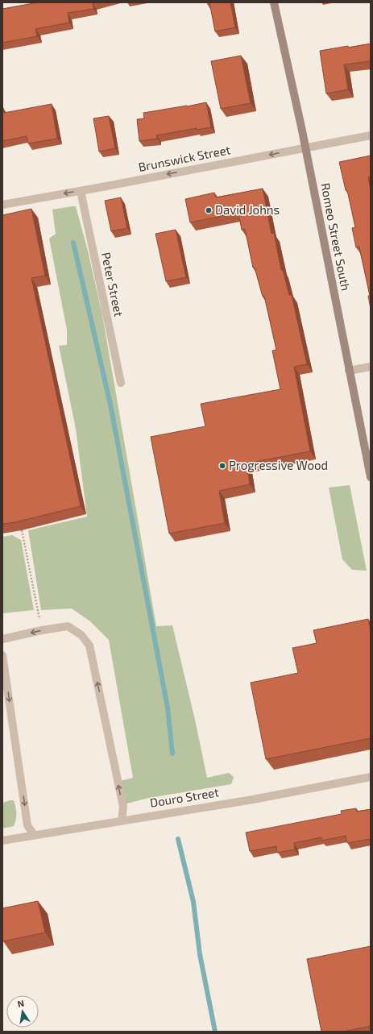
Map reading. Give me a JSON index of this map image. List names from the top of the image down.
{
  "streets": {
    "main road": ["Romeo Street South"],
    "street": ["Brunswick Street", "Peter Street", "Douro Street"]
  },
  "crossings": [
    ["Brunswick Street", "Romeo Street South"],
    ["Brunswick Street", "Peter Street"]
  ],
  "one_way": ["Brunswick Street"],
  "places": ["David Johns", "Progressive Wood"],
  "north": "top"
}
